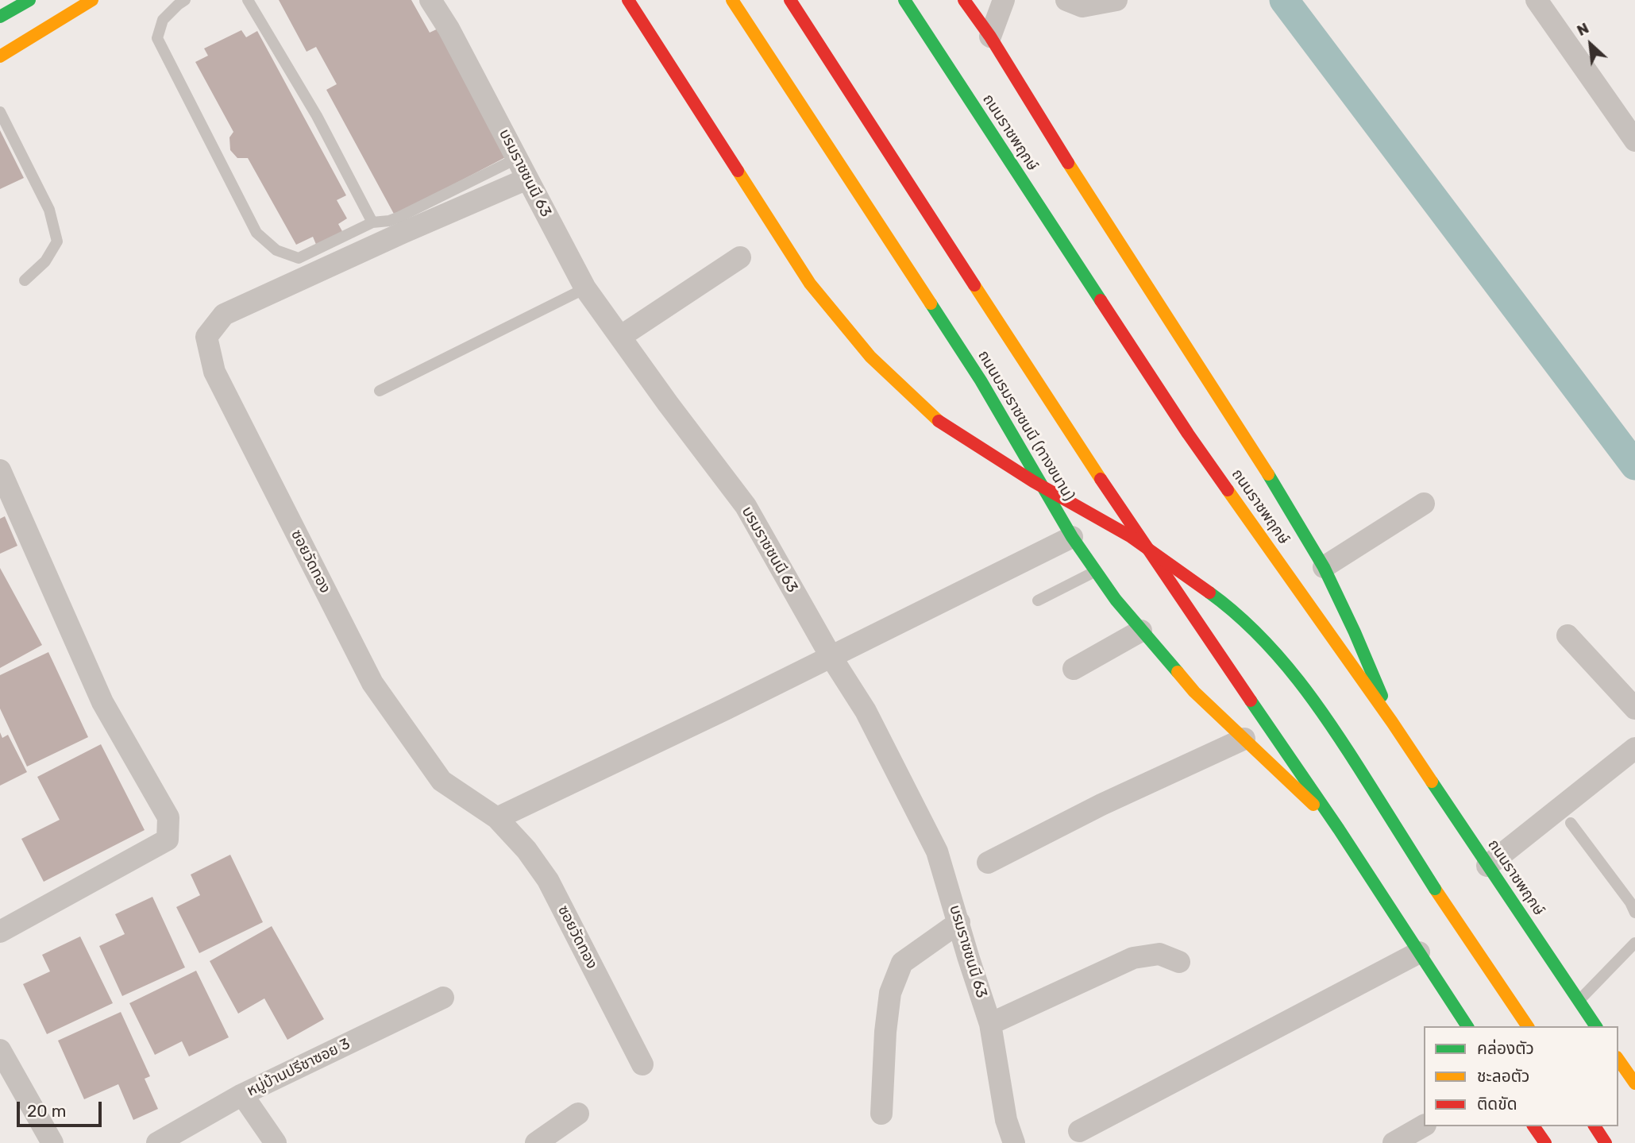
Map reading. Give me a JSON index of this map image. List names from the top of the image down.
{
  "streets": {
    "main road": ["ถนนราชพฤกษ์", "ถนนบรมราชชนนี (ทางขนาน)"],
    "street": ["บรมราชชนนี 63", "ซอยวัดทอง", "หมู่บ้านปรีชาซอย 3"]
  },
  "crossings": [
    ["บรมราชชนนี 63", "ซอยวัดทอง"]
  ],
  "legend": ["คล่องตัว", "ชะลอตัว", "ติดขัด"],
  "scale_bar": "20 m",
  "north": "top left"
}
